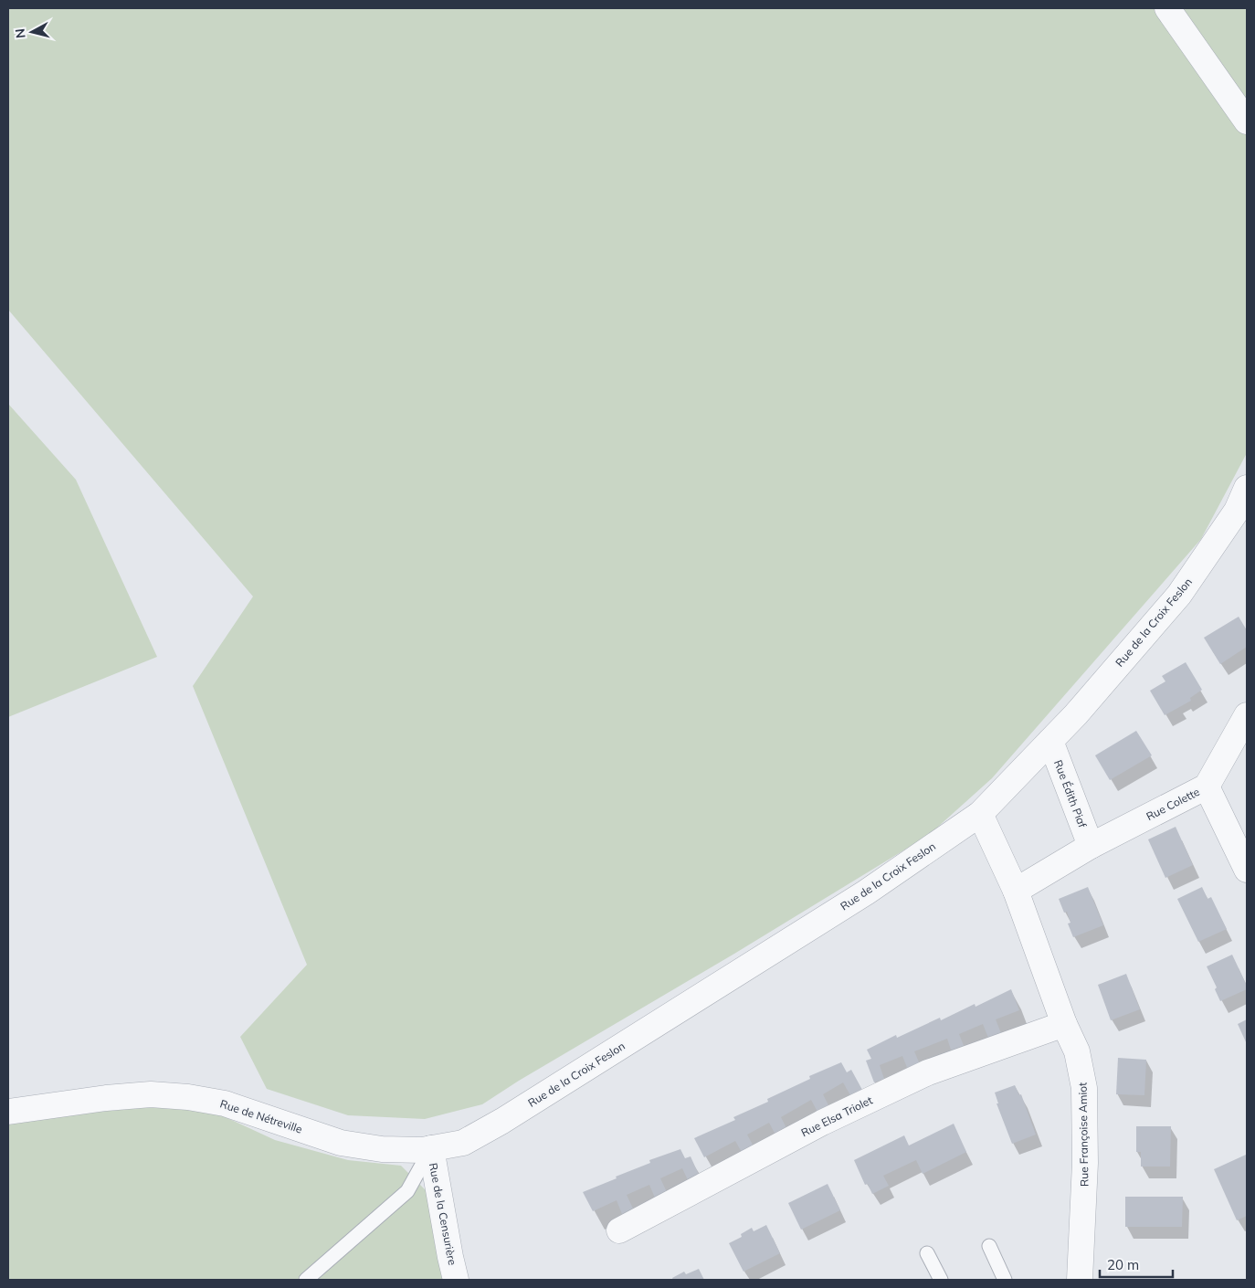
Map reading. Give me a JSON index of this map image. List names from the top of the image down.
{
  "streets": {
    "street": [
      "Rue de la Croix Feslon",
      "Rue Édith Piaf",
      "Rue Colette",
      "Rue de Nétreville",
      "Rue Elsa Triolet",
      "Rue Françoise Amiot",
      "Rue de la Censurière"
    ]
  },
  "crossings": [
    ["Rue de la Croix Feslon", "Rue Édith Piaf"],
    ["Rue de la Croix Feslon", "Rue de Nétreville"],
    ["Rue de la Croix Feslon", "Rue Françoise Amiot"],
    ["Rue de la Croix Feslon", "Rue de la Censurière"],
    ["Rue Édith Piaf", "Rue Colette"],
    ["Rue Colette", "Rue Françoise Amiot"],
    ["Rue de Nétreville", "Rue de la Censurière"],
    ["Rue Elsa Triolet", "Rue Françoise Amiot"]
  ],
  "scale_bar": "20 m",
  "north": "left"
}
